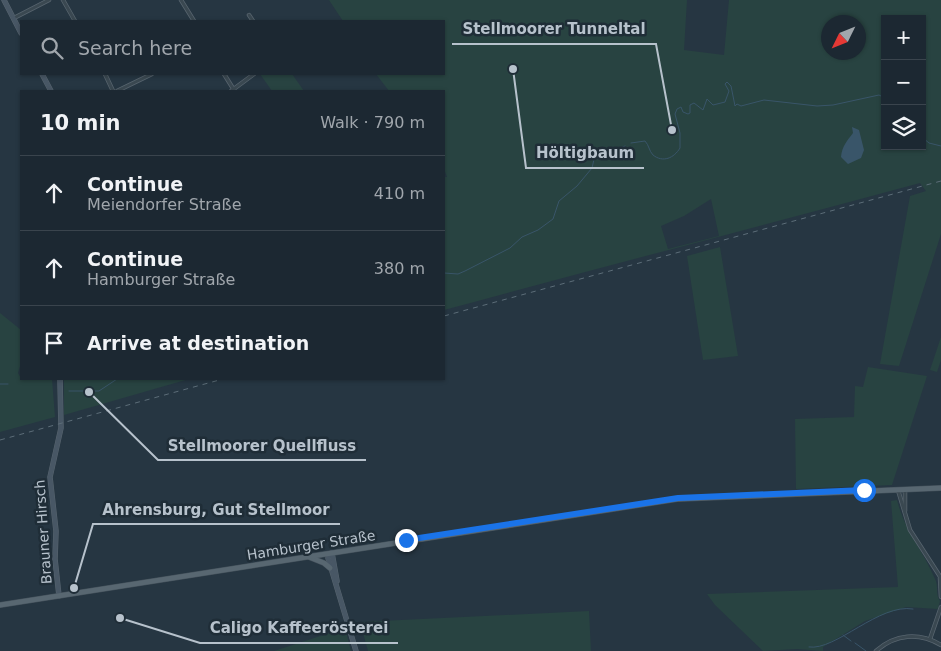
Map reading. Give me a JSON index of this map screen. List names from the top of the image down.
{
  "streets": {
    "main road": ["Hamburger Straße"],
    "street": ["Brauner Hirsch"]
  },
  "crossings": [
    ["Brauner Hirsch", "Hamburger Straße"]
  ],
  "places": [
    "Höltigbaum",
    "Stellmoorer Tunneltal",
    "Stellmoorer Quellfluss",
    "Ahrensburg, Gut Stellmoor",
    "Caligo Kaffeerösterei"
  ],
  "north": "bottom left",
  "page": {
    "map_buttons": ["+", "−"],
    "search": "Search here",
    "heading": ["10 min", "Walk · 790 m"],
    "list": [
      ["Continue", "Meiendorfer Straße", "410 m"],
      ["Continue", "Hamburger Straße", "380 m"],
      "Arrive at destination"
    ]
  }
}
